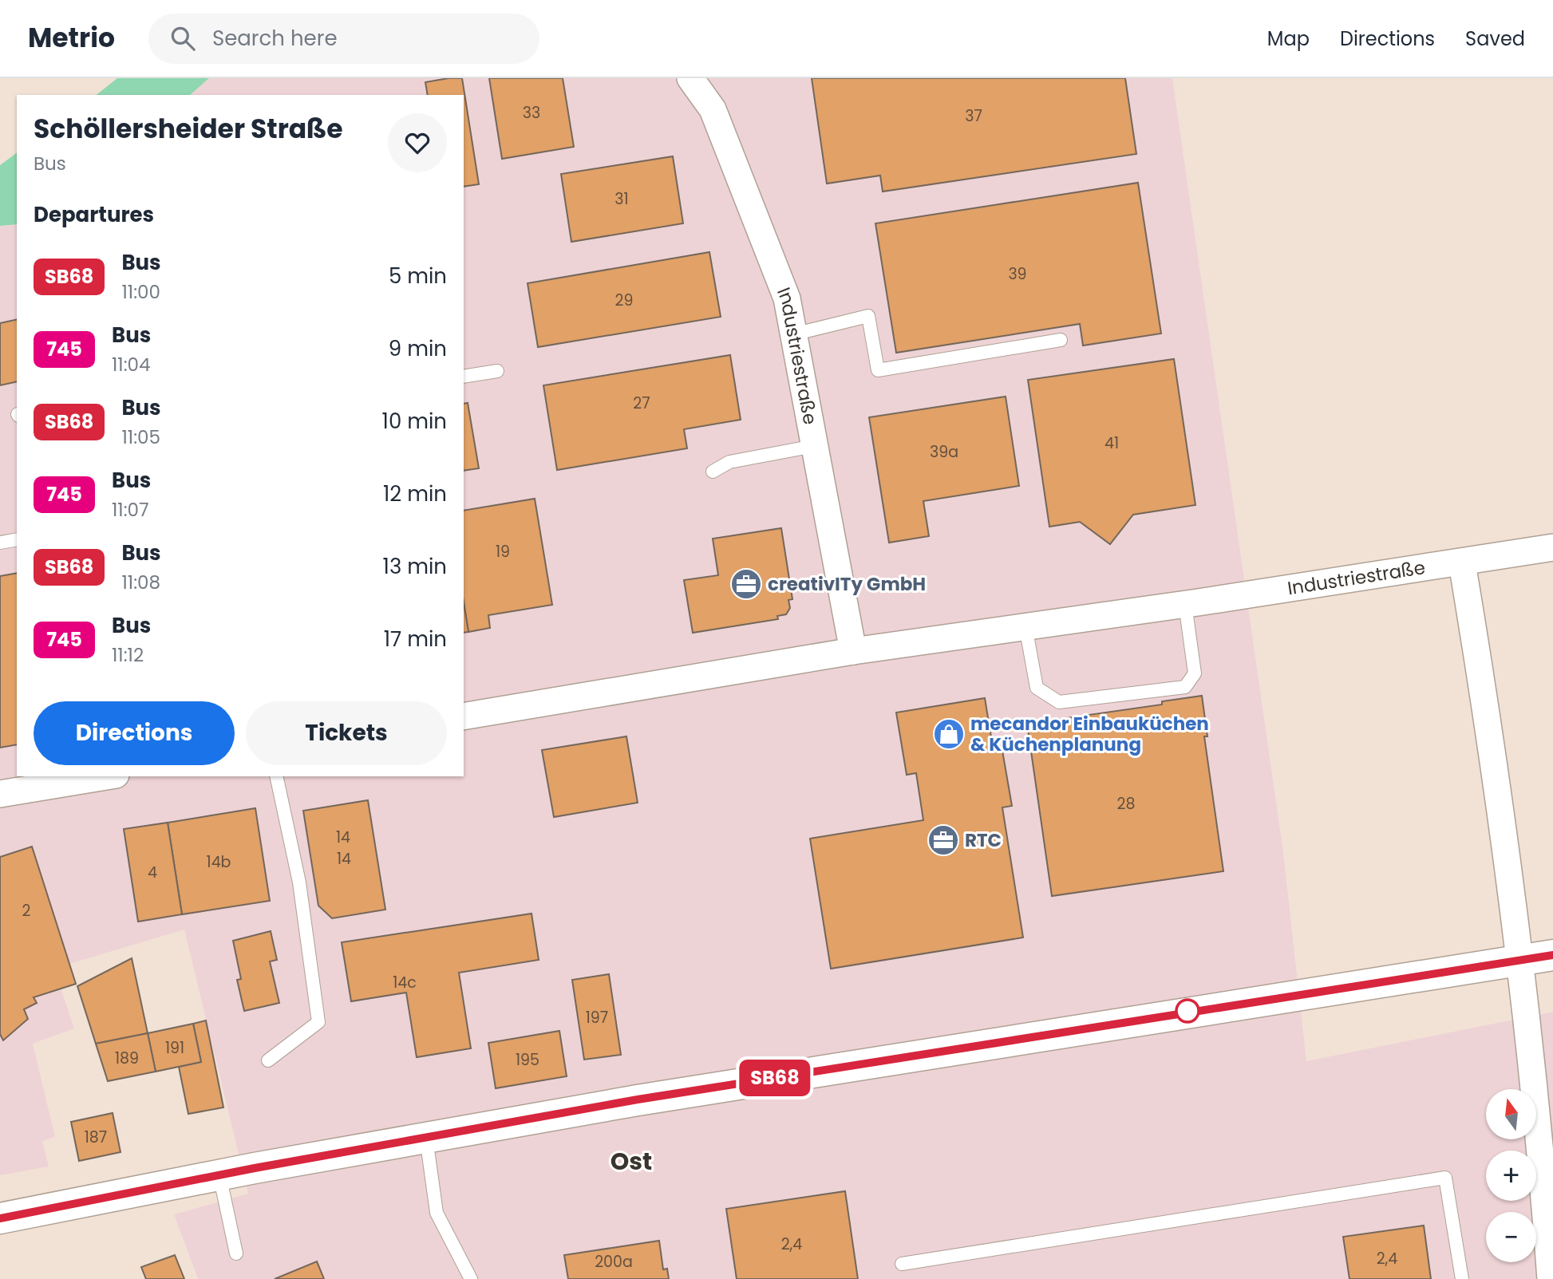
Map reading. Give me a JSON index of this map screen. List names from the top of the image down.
{
  "streets": {
    "street": ["Industriestraße"]
  },
  "districts": ["Ost"],
  "places": {
    "office": ["creativITy GmbH", "RTC"],
    "shop": ["mecandor Einbauküchen & Küchenplanung"]
  },
  "lines": ["bus line SB68"],
  "house_numbers": [
    "33",
    "37",
    "31",
    "39",
    "29",
    "27",
    "41",
    "39a",
    "19",
    "28",
    "14",
    "14",
    "14b",
    "4",
    "2",
    "14c",
    "197",
    "191",
    "189",
    "195",
    "187",
    "2,4",
    "2,4",
    "200a"
  ],
  "north": "top",
  "page": {
    "header": "Metrio",
    "search": "Search here",
    "nav": ["Map", "Directions", "Saved"],
    "on_map": "SB68",
    "heading": [
      ["Schöllersheider Straße", "Bus"],
      "Departures"
    ],
    "list": [
      {
        "mark": "SB68",
        "name": "Bus",
        "note": "11:00",
        "value": "5 min"
      },
      {
        "mark": "745",
        "name": "Bus",
        "note": "11:04",
        "value": "9 min"
      },
      {
        "mark": "SB68",
        "name": "Bus",
        "note": "11:05",
        "value": "10 min"
      },
      {
        "mark": "745",
        "name": "Bus",
        "note": "11:07",
        "value": "12 min"
      },
      {
        "mark": "SB68",
        "name": "Bus",
        "note": "11:08",
        "value": "13 min"
      },
      {
        "mark": "745",
        "name": "Bus",
        "note": "11:12",
        "value": "17 min"
      }
    ],
    "buttons": ["Directions", "Tickets"],
    "map_buttons": ["+", "−"]
  }
}
